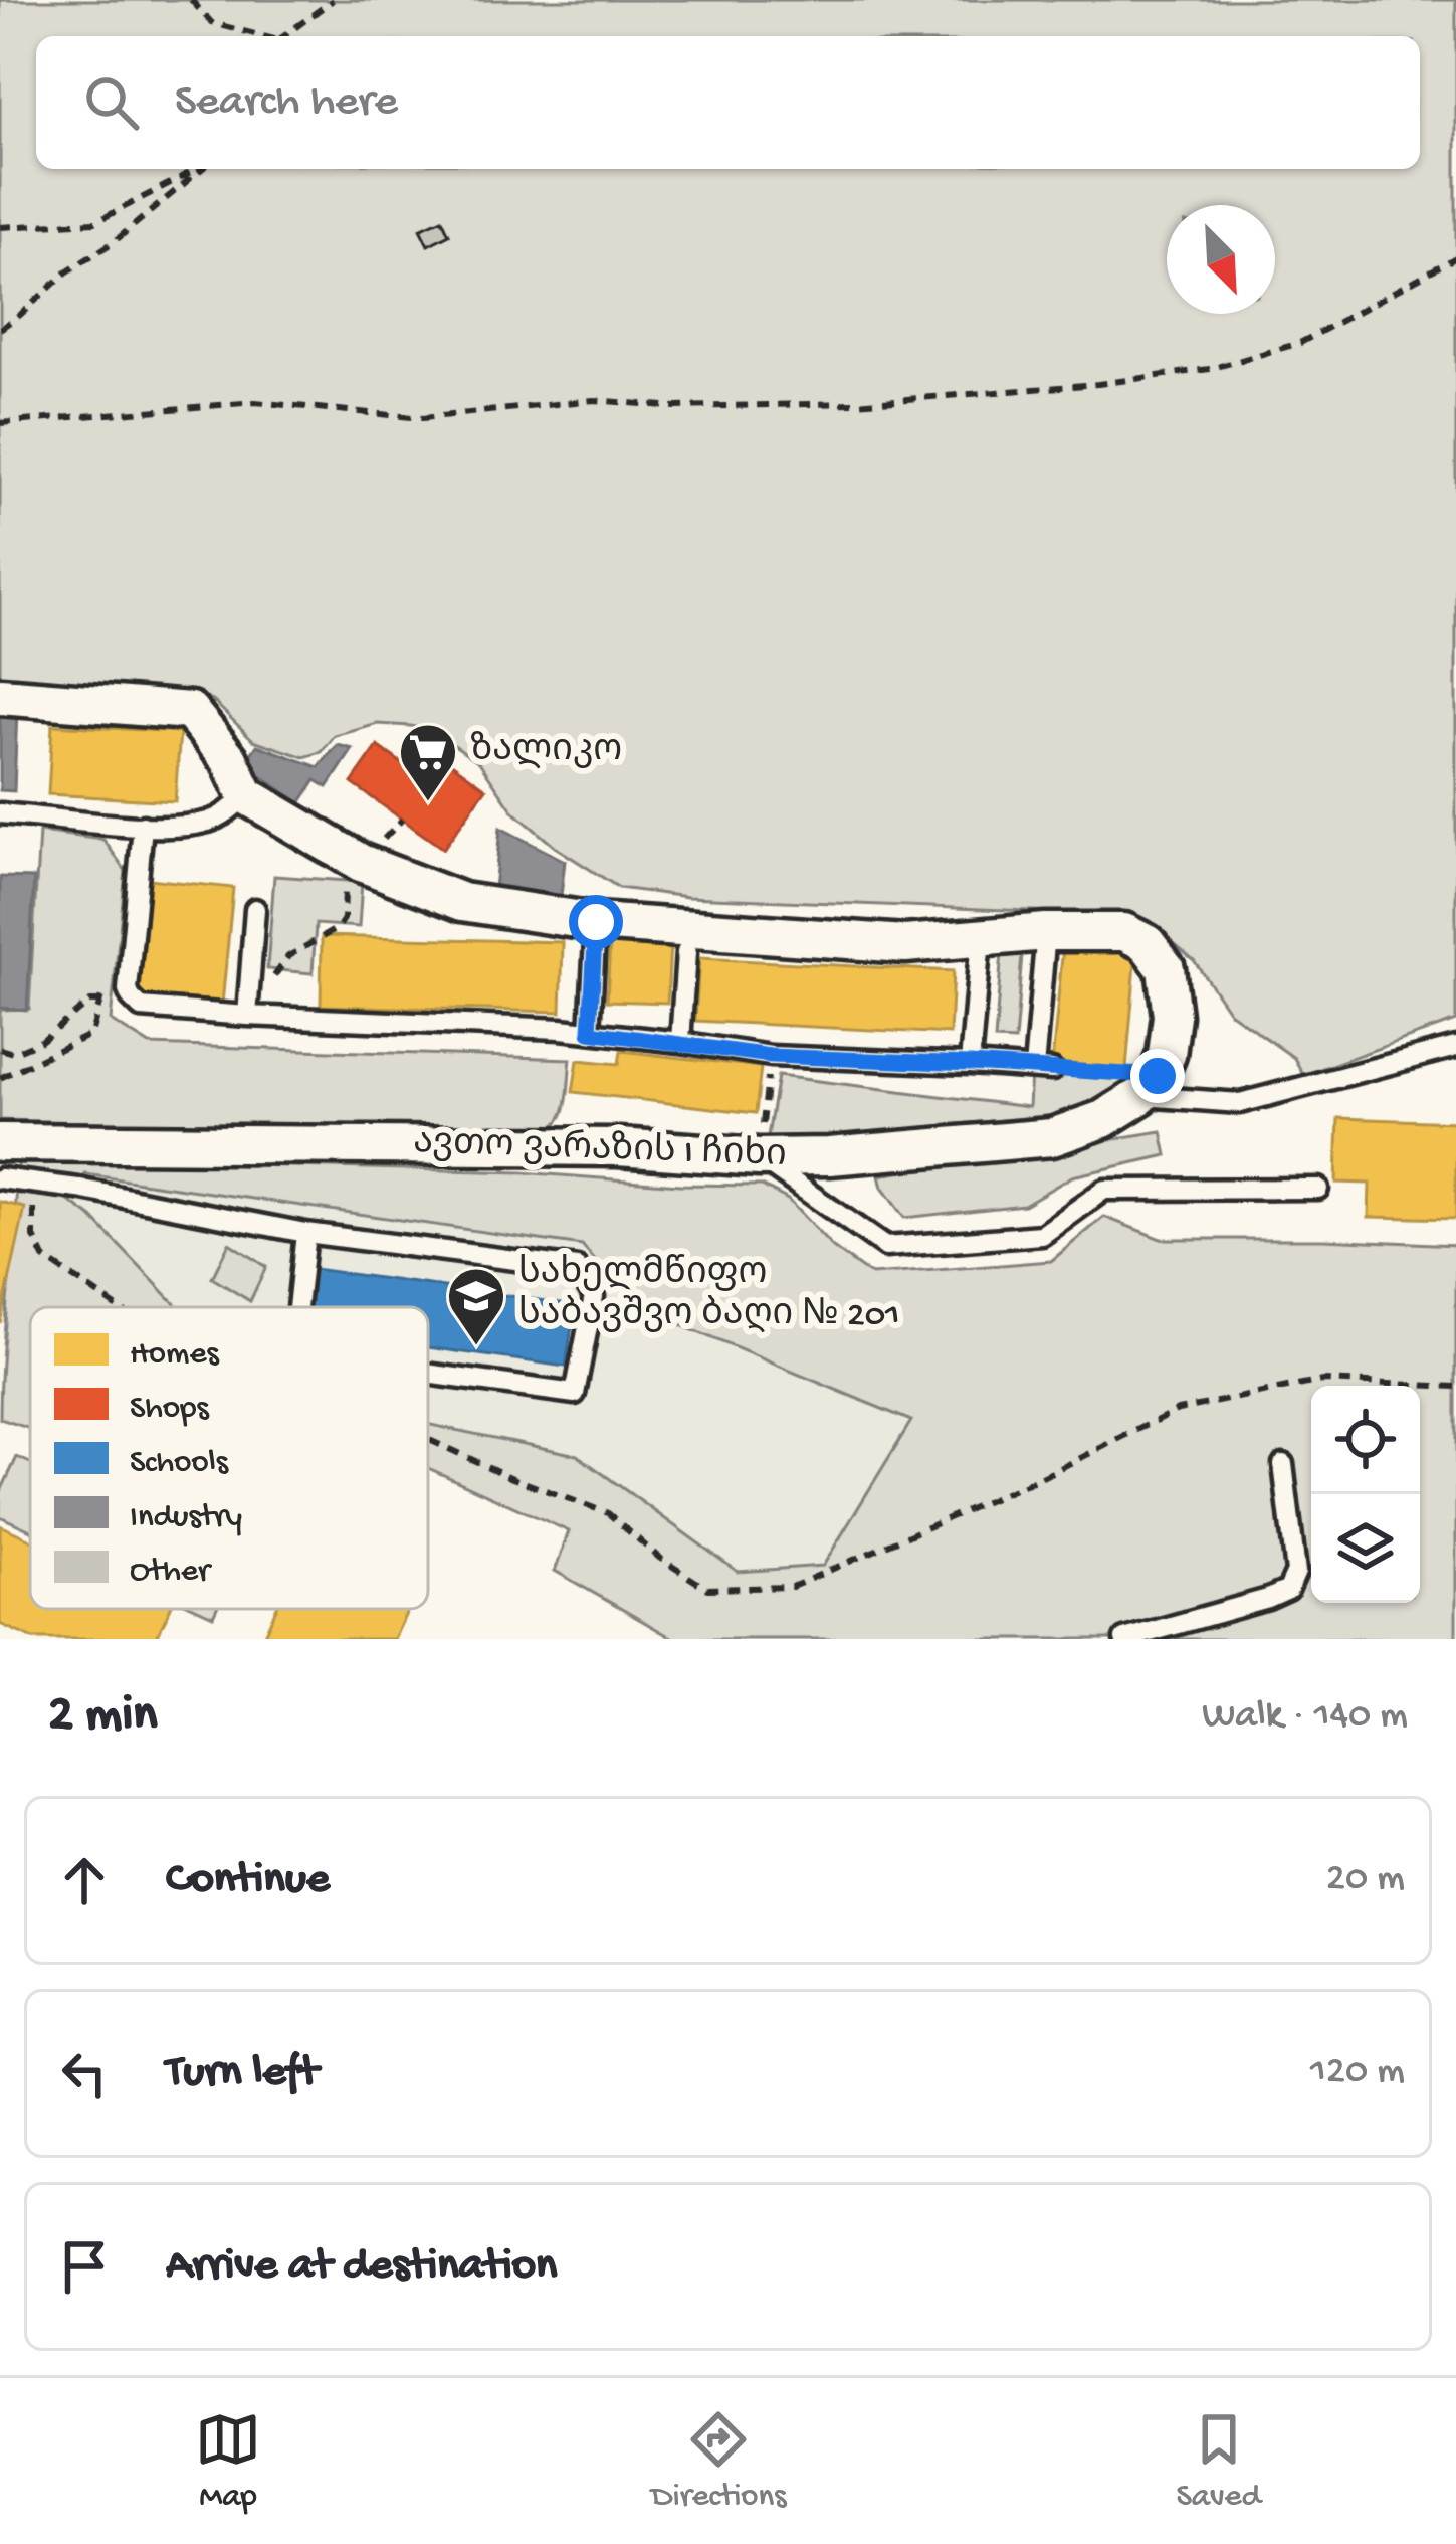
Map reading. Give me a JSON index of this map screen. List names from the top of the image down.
{
  "streets": {
    "street": ["ავთო ვარაზის I ჩიხი"]
  },
  "places": {
    "supermarket": ["ზალიკო"],
    "school or university": ["სახელმწიფო საბავშვო ბაღი № 201"]
  },
  "legend": [
    "Homes",
    "Shops",
    "Schools",
    "Industry",
    "Other"
  ],
  "north": "bottom right",
  "page": {
    "search": "Search here",
    "heading": ["2 min", "Walk · 140 m"],
    "list": [
      ["Continue", "20 m"],
      ["Turn left", "120 m"],
      "Arrive at destination"
    ],
    "nav": ["Map", "Directions", "Saved"]
  }
}
